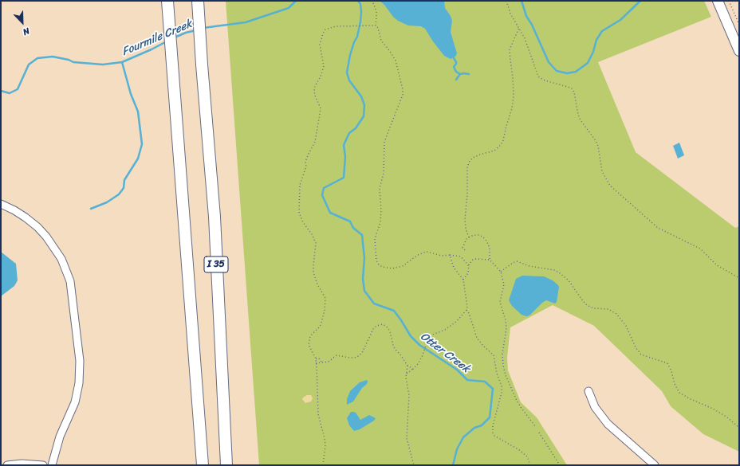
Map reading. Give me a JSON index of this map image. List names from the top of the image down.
{
  "streets": {
    "highway": ["I 35"]
  },
  "water": ["Fourmile Creek", "Otter Creek"],
  "north": "bottom right"
}
